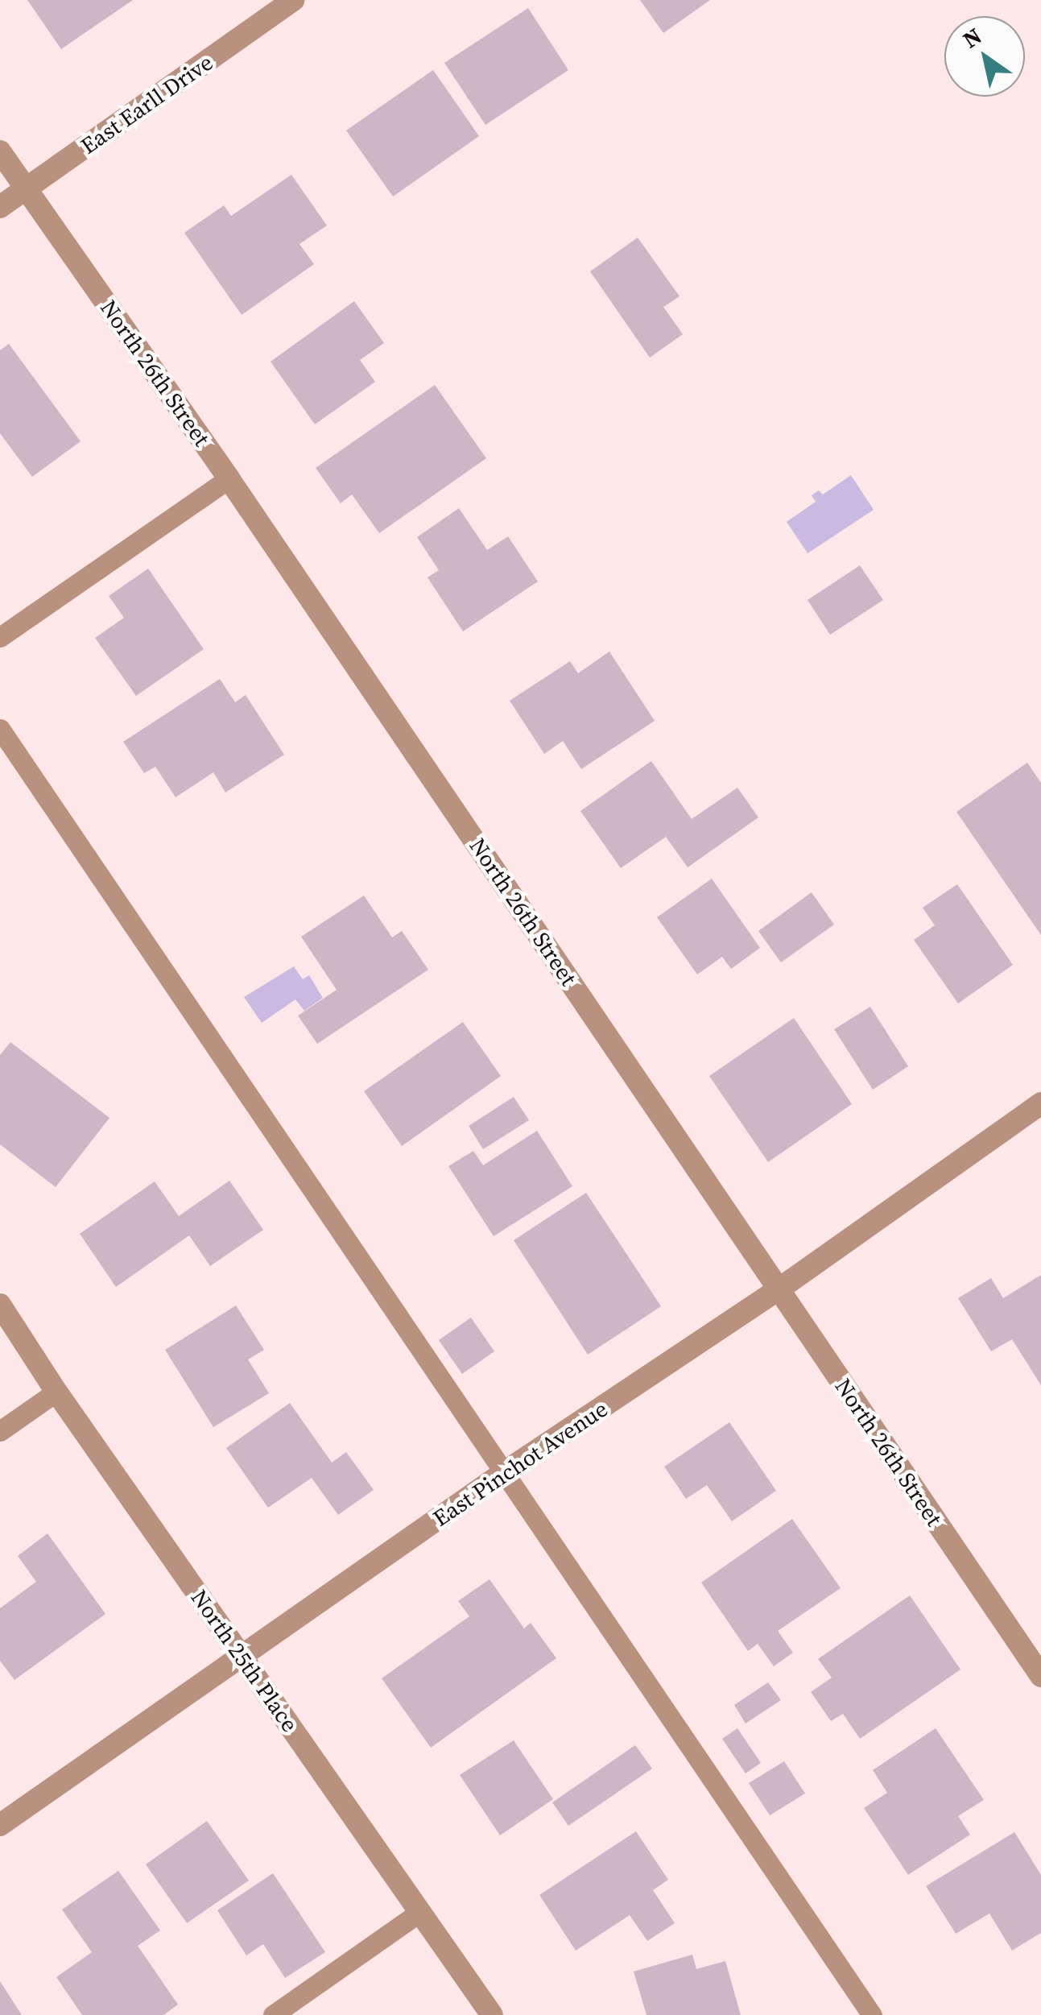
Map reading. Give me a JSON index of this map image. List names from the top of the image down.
{
  "streets": {
    "street": [
      "East Earll Drive",
      "North 26th Street",
      "East Pinchot Avenue",
      "North 25th Place"
    ]
  },
  "crossings": [
    ["East Earll Drive", "North 26th Street"],
    ["North 26th Street", "East Pinchot Avenue"],
    ["East Pinchot Avenue", "North 25th Place"]
  ],
  "north": "top left"
}
